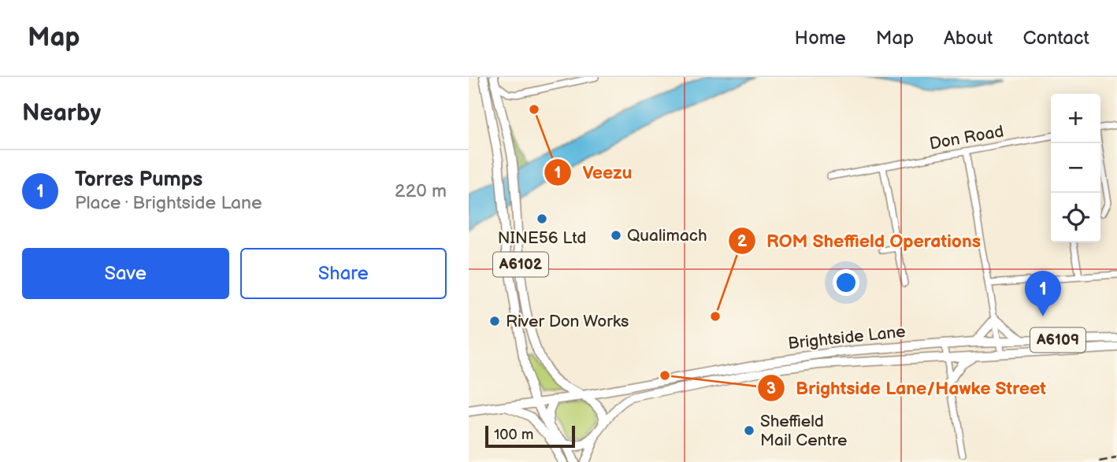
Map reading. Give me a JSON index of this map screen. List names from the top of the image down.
{
  "streets": {
    "main road": ["A6102", "Brightside Lane", "A6109"],
    "street": ["Don Road"]
  },
  "crossings": [
    ["A6102", "Brightside Lane"]
  ],
  "places": [
    "Veezu",
    "NINE56 Ltd",
    "Qualimach",
    "ROM Sheffield Operations",
    "River Don Works",
    "Brightside Lane/Hawke Street",
    "Sheffield Mail Centre"
  ],
  "scale_bar": "100 m",
  "page": {
    "header": "Map",
    "nav": [
      "Home",
      "Map",
      "About",
      "Contact"
    ],
    "heading": "Nearby",
    "map_buttons": ["+", "−"],
    "list": [
      {
        "mark": "1",
        "name": "Torres Pumps",
        "note": "Place · Brightside Lane",
        "value": "220 m"
      }
    ],
    "buttons": ["Save", "Share"],
    "pins": "1",
    "scale": "100 m"
  }
}
